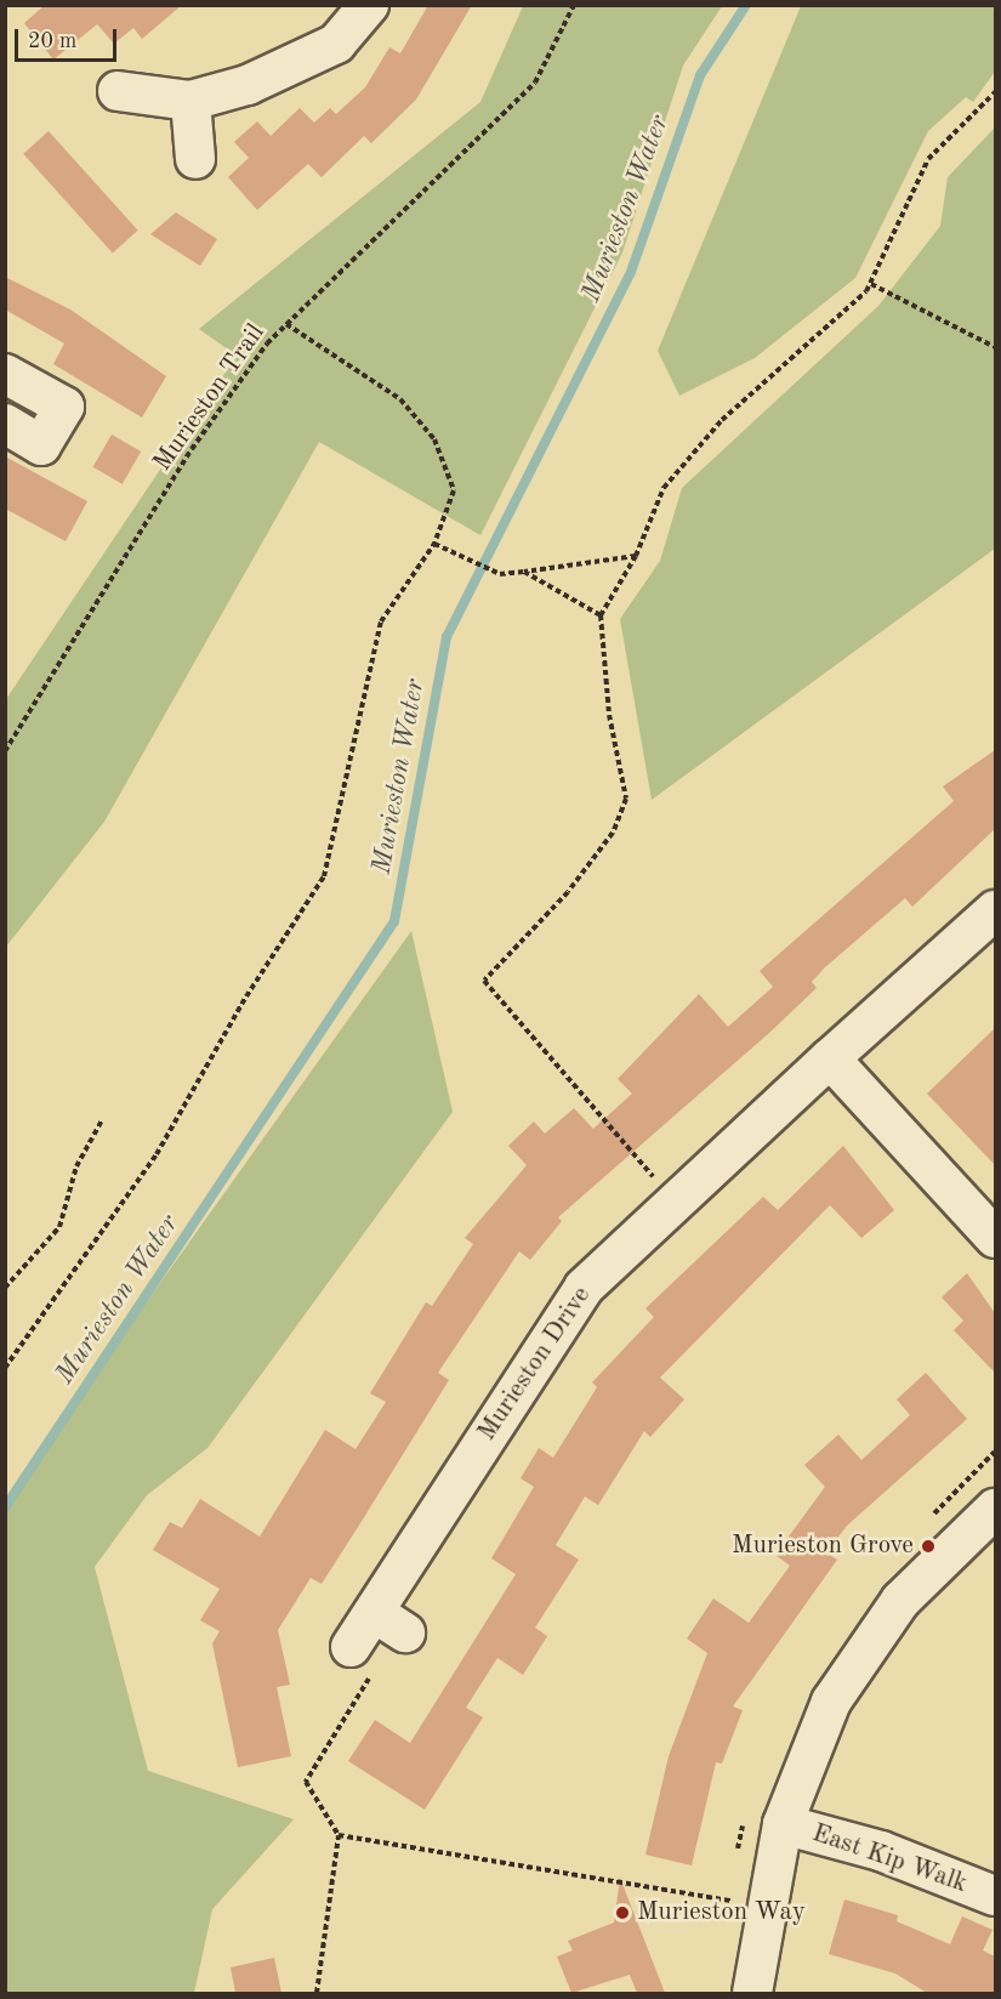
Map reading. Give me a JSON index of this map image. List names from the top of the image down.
{
  "streets": {
    "street": ["Murieston Drive", "East Kip Walk"],
    "path": ["Murieston Trail"]
  },
  "water": ["Murieston Water"],
  "places": ["Murieston Grove", "Murieston Way"],
  "scale_bar": "20 m"
}
